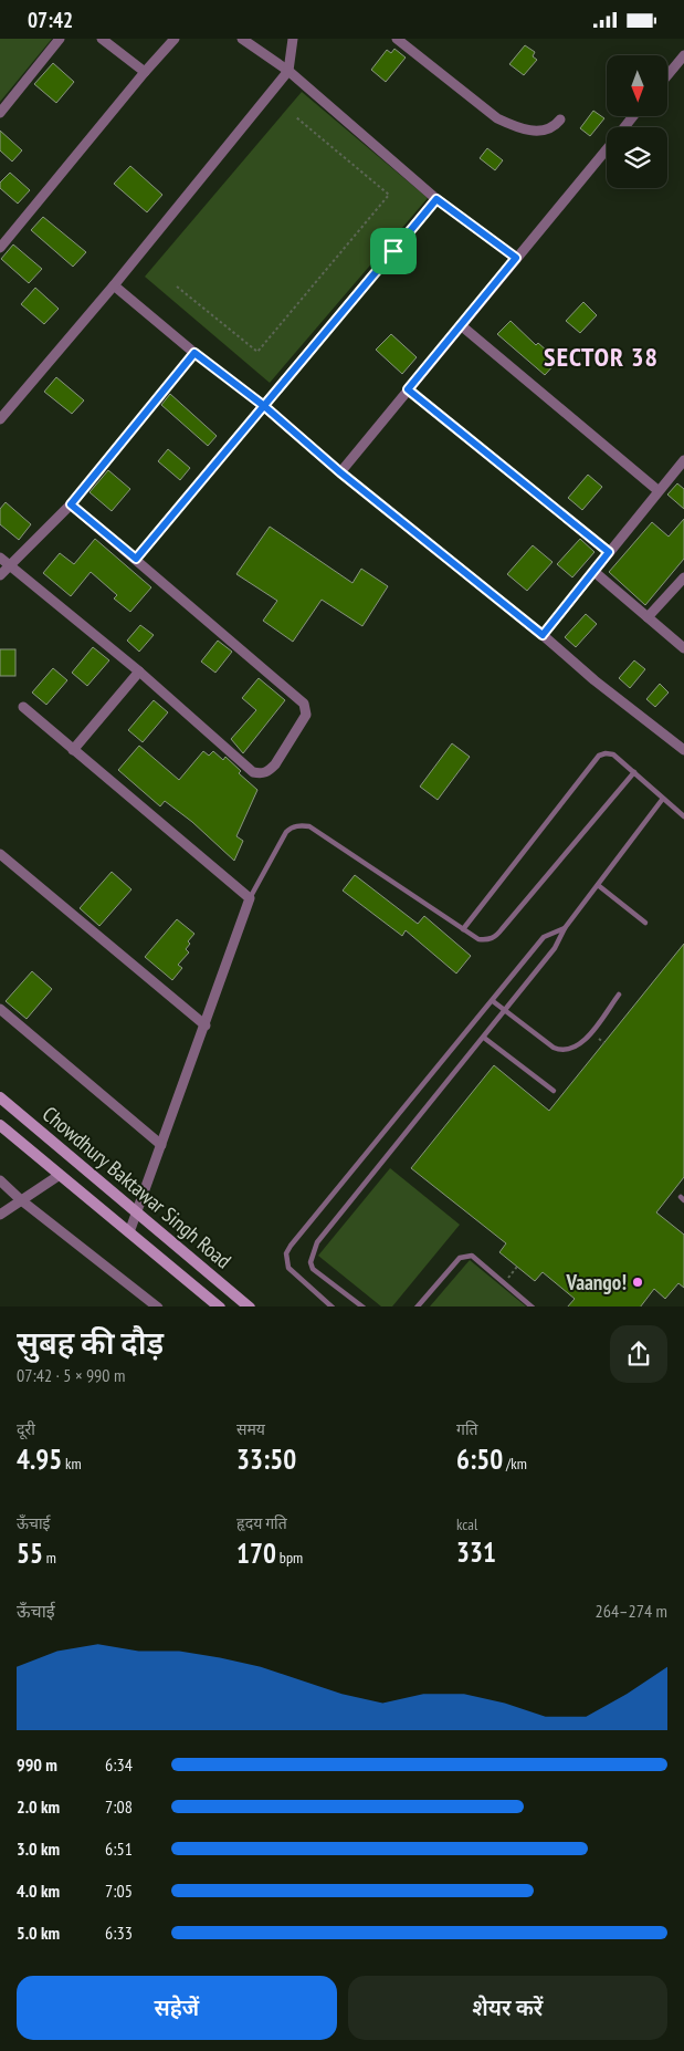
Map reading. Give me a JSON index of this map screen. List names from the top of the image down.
{
  "streets": {
    "main road": ["Chowdhury Baktawar Singh Road"]
  },
  "districts": ["SECTOR 38"],
  "places": ["Vaango!"],
  "north": "bottom",
  "page": {
    "status": "07:42",
    "heading": ["सुबह की दौड़", "07:42 · 5 × 990 m"],
    "stats": [
      ["दूरी", "4.95 km"],
      ["समय", "33:50"],
      ["गति", "6:50 /km"],
      ["ऊँचाई", "55 m"],
      ["हृदय गति", "170 bpm"],
      ["kcal", "331"]
    ],
    "chart": ["ऊँचाई", "264–274 m"],
    "list": [
      {
        "name": "990 m",
        "note": "6:34"
      },
      {
        "name": "2.0 km",
        "note": "7:08"
      },
      {
        "name": "3.0 km",
        "note": "6:51"
      },
      {
        "name": "4.0 km",
        "note": "7:05"
      },
      {
        "name": "5.0 km",
        "note": "6:33"
      }
    ],
    "buttons": ["सहेजें", "शेयर करें"]
  }
}
